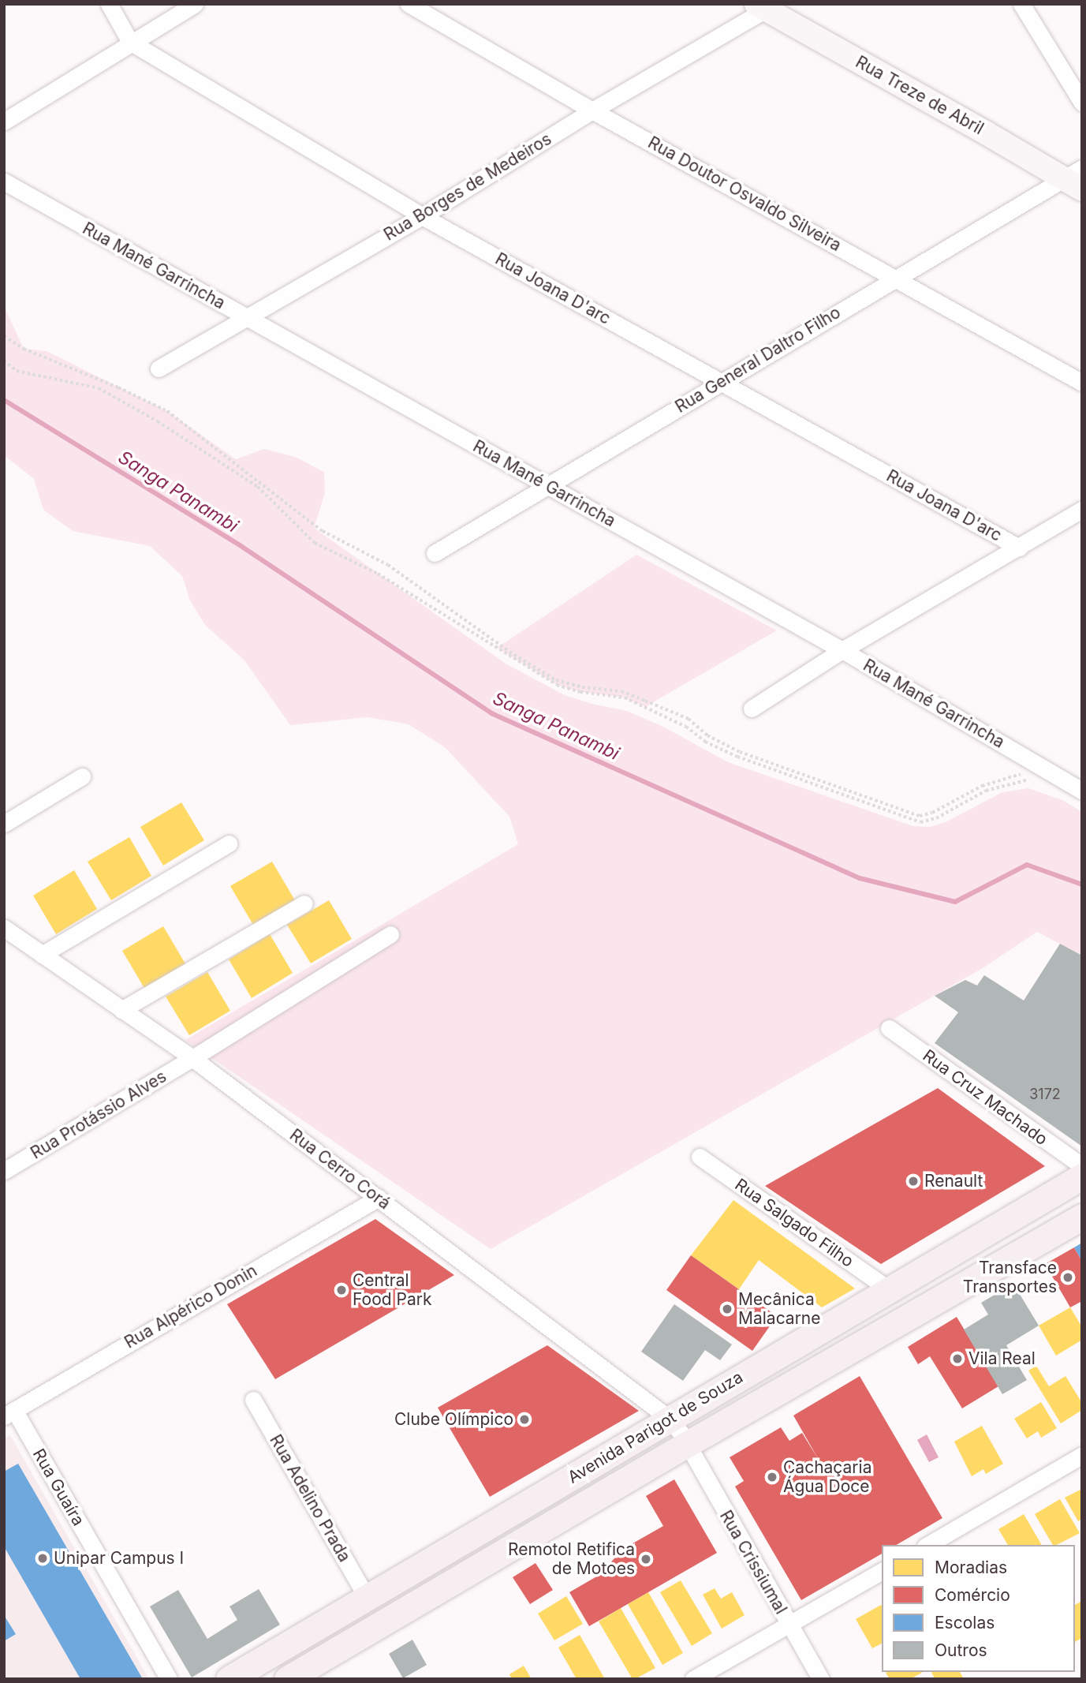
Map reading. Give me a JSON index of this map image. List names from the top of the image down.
{
  "streets": {
    "main road": ["Avenida Parigot de Souza"],
    "street": [
      "Rua Treze de Abril",
      "Rua Borges de Medeiros",
      "Rua Doutor Osvaldo Silveira",
      "Rua Mané Garrincha",
      "Rua Joana D'arc",
      "Rua General Daltro Filho",
      "Rua Cruz Machado",
      "Rua Protássio Alves",
      "Rua Cerro Corá",
      "Rua Salgado Filho",
      "Rua Alpérico Donin",
      "Rua Guaíra",
      "Rua Adelino Prada",
      "Rua Crissiumal"
    ]
  },
  "crossings": [
    ["Rua Treze de Abril", "Rua Borges de Medeiros"],
    ["Rua Treze de Abril", "Rua General Daltro Filho"],
    ["Rua Borges de Medeiros", "Rua Doutor Osvaldo Silveira"],
    ["Rua Borges de Medeiros", "Rua Mané Garrincha"],
    ["Rua Borges de Medeiros", "Rua Joana D'arc"],
    ["Rua Doutor Osvaldo Silveira", "Rua General Daltro Filho"],
    ["Rua Mané Garrincha", "Rua General Daltro Filho"],
    ["Rua Joana D'arc", "Rua General Daltro Filho"],
    ["Rua Protássio Alves", "Rua Cerro Corá"],
    ["Rua Cerro Corá", "Rua Alpérico Donin"],
    ["Rua Cerro Corá", "Avenida Parigot de Souza"],
    ["Rua Cerro Corá", "Rua Crissiumal"],
    ["Rua Salgado Filho", "Avenida Parigot de Souza"],
    ["Rua Alpérico Donin", "Rua Guaíra"],
    ["Avenida Parigot de Souza", "Rua Adelino Prada"],
    ["Avenida Parigot de Souza", "Rua Crissiumal"]
  ],
  "water": ["Sanga Panambi"],
  "places": [
    "Renault",
    "Transface Transportes",
    "Central Food Park",
    "Mecânica Malacarne",
    "Vila Real",
    "Clube Olímpico",
    "Cachaçaria Água Doce",
    "Unipar Campus I",
    "Remotol Retifica de Motoes"
  ],
  "house_numbers": ["3172"],
  "legend": [
    "Moradias",
    "Comércio",
    "Escolas",
    "Outros"
  ]
}
